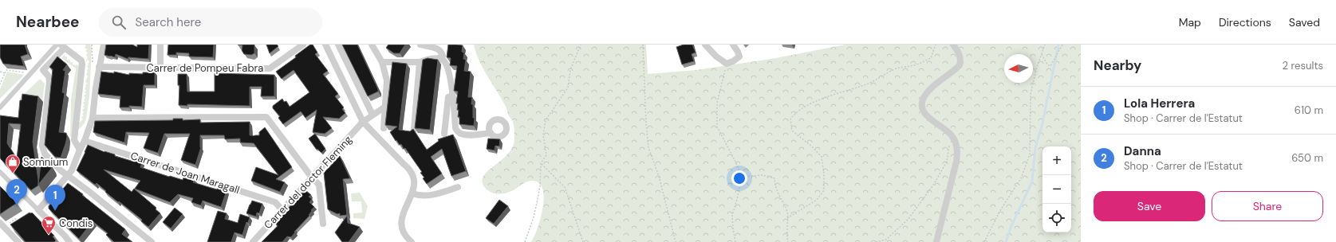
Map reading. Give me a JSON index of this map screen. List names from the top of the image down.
{
  "streets": {
    "street": ["Carrer de Pompeu Fabra", "Carrer de Joan Maragall", "Carrer del doctor Fleming"]
  },
  "crossings": [
    ["Carrer de Joan Maragall", "Carrer del doctor Fleming"]
  ],
  "places": {
    "shop": ["Somnium"],
    "supermarket": ["Condis"]
  },
  "north": "left",
  "page": {
    "header": "Nearbee",
    "search": "Search here",
    "nav": ["Map", "Directions", "Saved"],
    "heading": ["Nearby", "2 results"],
    "list": [
      {
        "mark": "1",
        "name": "Lola Herrera",
        "note": "Shop · Carrer de l'Estatut",
        "value": "610 m"
      },
      {
        "mark": "2",
        "name": "Danna",
        "note": "Shop · Carrer de l'Estatut",
        "value": "650 m"
      }
    ],
    "map_buttons": ["+", "−"],
    "pins": ["2", "1"],
    "buttons": ["Save", "Share"]
  }
}
